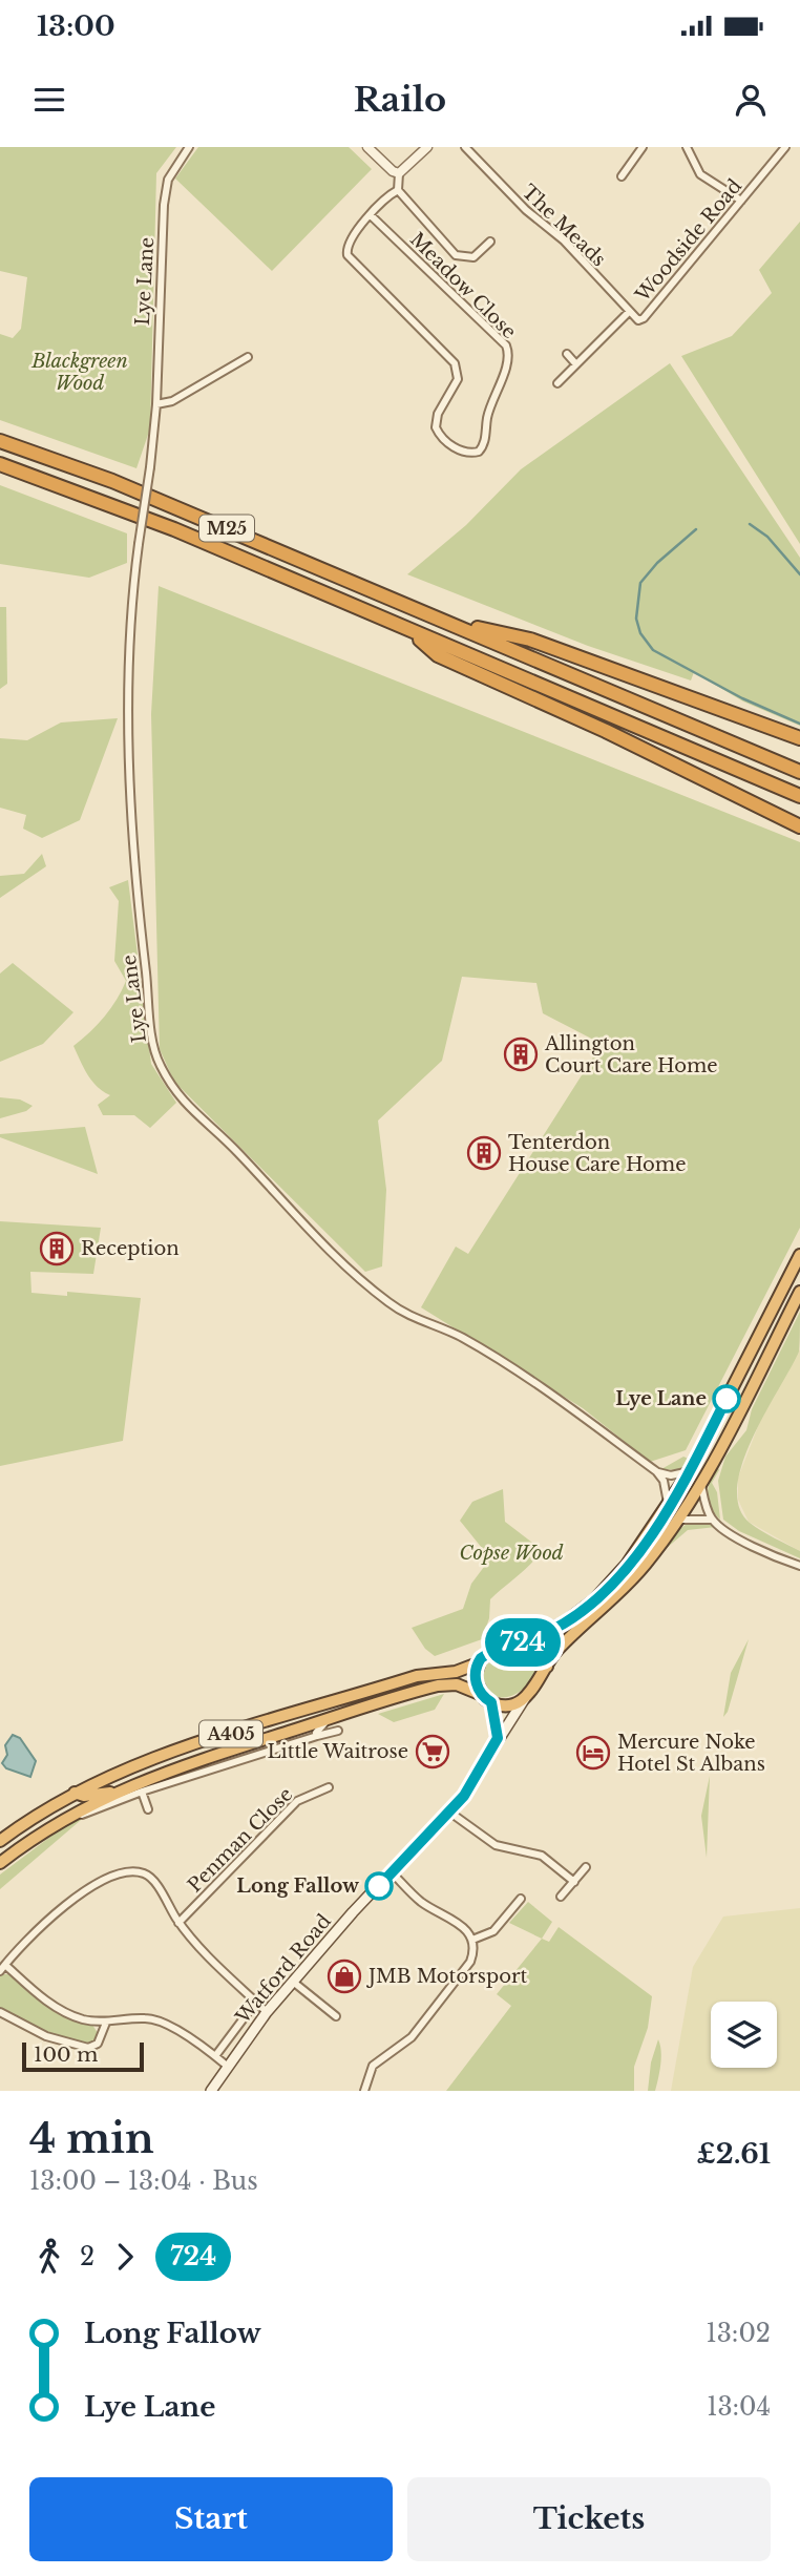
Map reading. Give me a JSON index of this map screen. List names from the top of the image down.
{
  "streets": {
    "highway": ["M25", "A405"],
    "main road": ["Watford Road"],
    "street": [
      "The Meads",
      "Woodside Road",
      "Lye Lane",
      "Meadow Close",
      "Penman Close"
    ]
  },
  "crossings": [
    ["The Meads", "Woodside Road"],
    ["A405", "Watford Road"]
  ],
  "parks": ["Blackgreen Wood", "Copse Wood"],
  "places": {
    "building": ["Allington Court Care Home", "Tenterdon House Care Home", "Reception"],
    "other": ["Lye Lane", "Long Fallow"],
    "supermarket": ["Little Waitrose"],
    "hotel": ["Mercure Noke Hotel St Albans"],
    "shop": ["JMB Motorsport"]
  },
  "lines": ["bus line 724"],
  "scale_bar": "100 m",
  "page": {
    "status": "13:00",
    "header": "Railo",
    "on_map": "724",
    "scale": "100 m",
    "heading": ["4 min", "13:00 – 13:04 · Bus", "£2.61"],
    "legs": ["2", "724"],
    "list": [
      {
        "name": "Long Fallow",
        "value": "13:02"
      },
      {
        "name": "Lye Lane",
        "value": "13:04"
      }
    ],
    "buttons": ["Start", "Tickets"]
  }
}
